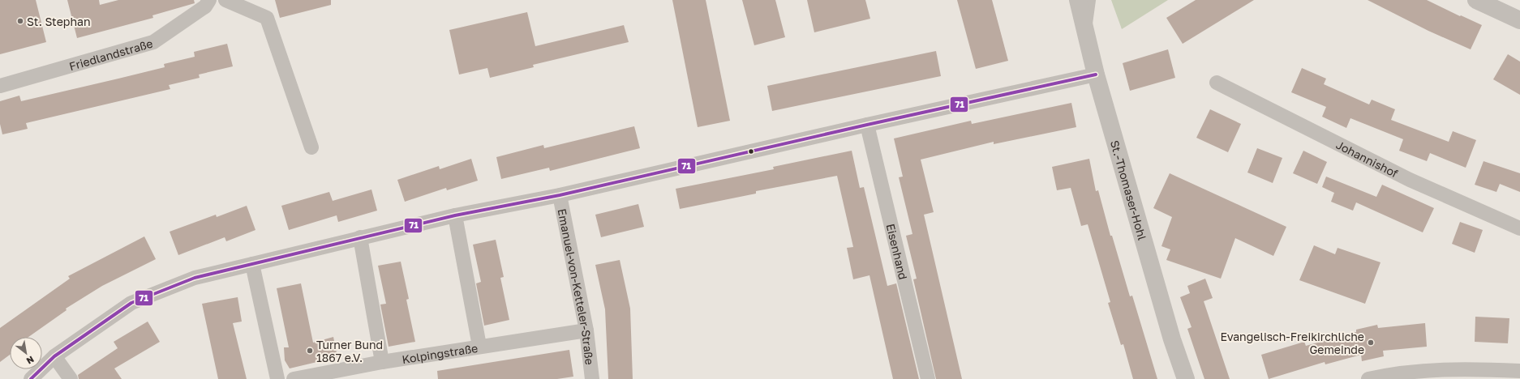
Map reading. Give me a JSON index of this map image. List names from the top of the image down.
{
  "streets": {
    "street": [
      "Friedlandstraße",
      "Johannishof",
      "St.-Thomaser-Hohl",
      "Eisenhand",
      "Emanuel-von-Ketteler-Straße",
      "Kolpingstraße"
    ]
  },
  "crossings": [
    ["Emanuel-von-Ketteler-Straße", "Kolpingstraße"]
  ],
  "places": ["St. Stephan", "Evangelisch-Freikirchliche Gemeinde", "Turner Bund 1867 e.V."],
  "lines": ["transit line 71"],
  "north": "bottom right"
}
